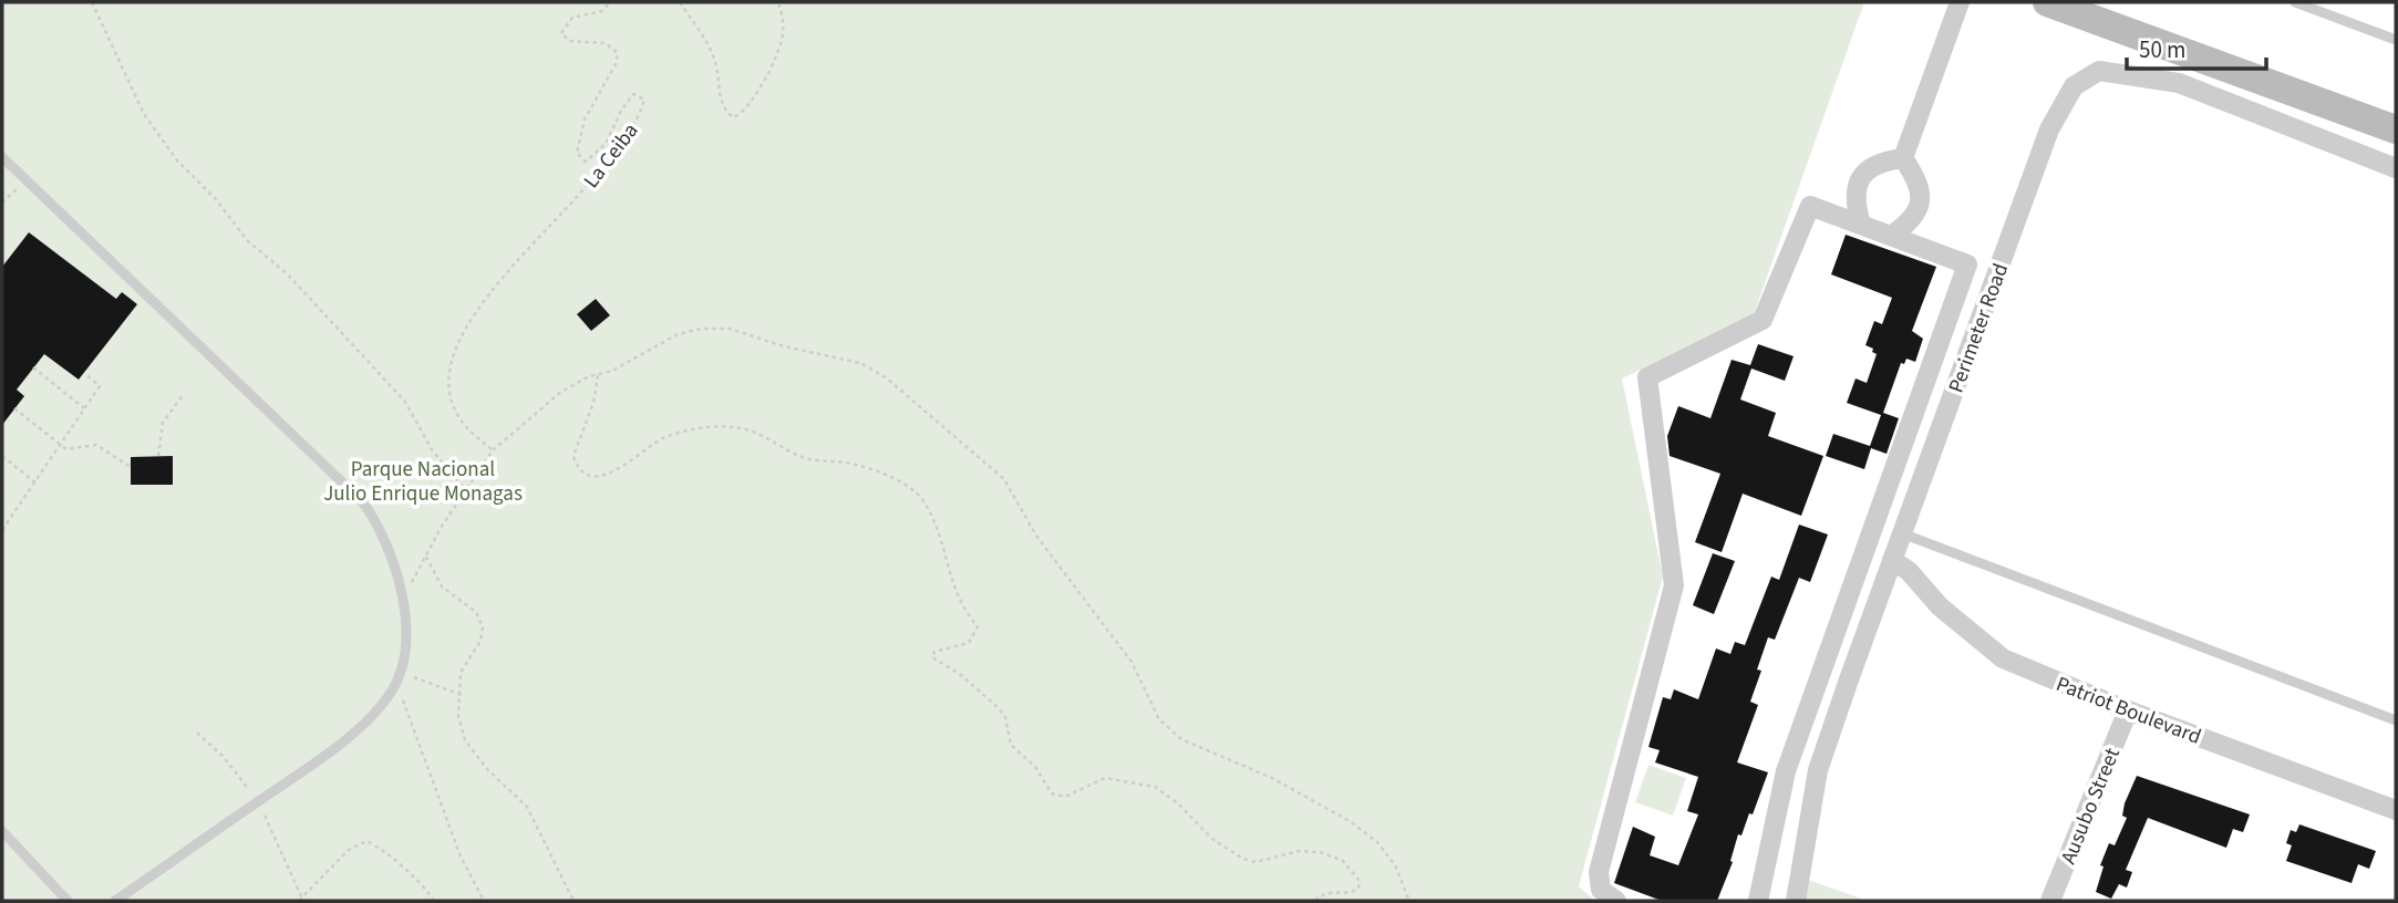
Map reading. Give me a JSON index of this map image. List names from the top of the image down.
{
  "streets": {
    "street": ["Perimeter Road", "Patriot Boulevard", "Ausubo Street"],
    "path": ["La Ceiba"]
  },
  "crossings": [
    ["Perimeter Road", "Patriot Boulevard"],
    ["Patriot Boulevard", "Ausubo Street"]
  ],
  "parks": ["Parque Nacional Julio Enrique Monagas"],
  "scale_bar": "50 m"
}
